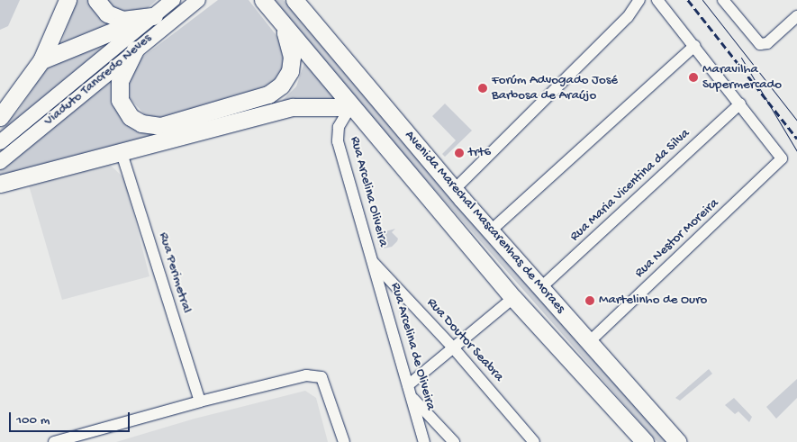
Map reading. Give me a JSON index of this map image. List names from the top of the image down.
{
  "streets": {
    "highway": ["Avenida Marechal Mascarenhas de Moraes"],
    "main road": ["Viaduto Tancredo Neves"],
    "street": [
      "Rua Maria Vicentina da Silva",
      "Rua Arcelina Oliveira",
      "Rua Nestor Moreira",
      "Rua Perimetral",
      "Rua Doutor Seabra",
      "Rua Arcelina de Oliveira"
    ]
  },
  "crossings": [
    ["Rua Maria Vicentina da Silva", "Avenida Marechal Mascarenhas de Moraes"],
    ["Rua Maria Vicentina da Silva", "Rua Nestor Moreira"],
    ["Rua Arcelina Oliveira", "Avenida Marechal Mascarenhas de Moraes"],
    ["Rua Arcelina Oliveira", "Rua Doutor Seabra"],
    ["Rua Arcelina Oliveira", "Rua Arcelina de Oliveira"],
    ["Avenida Marechal Mascarenhas de Moraes", "Rua Nestor Moreira"],
    ["Rua Doutor Seabra", "Rua Arcelina de Oliveira"]
  ],
  "places": [
    "Maravilha Supermercado",
    "Forúm Advogado José Barbosa de Araújo",
    "trt6",
    "Martelinho de Ouro"
  ],
  "scale_bar": "100 m"
}
